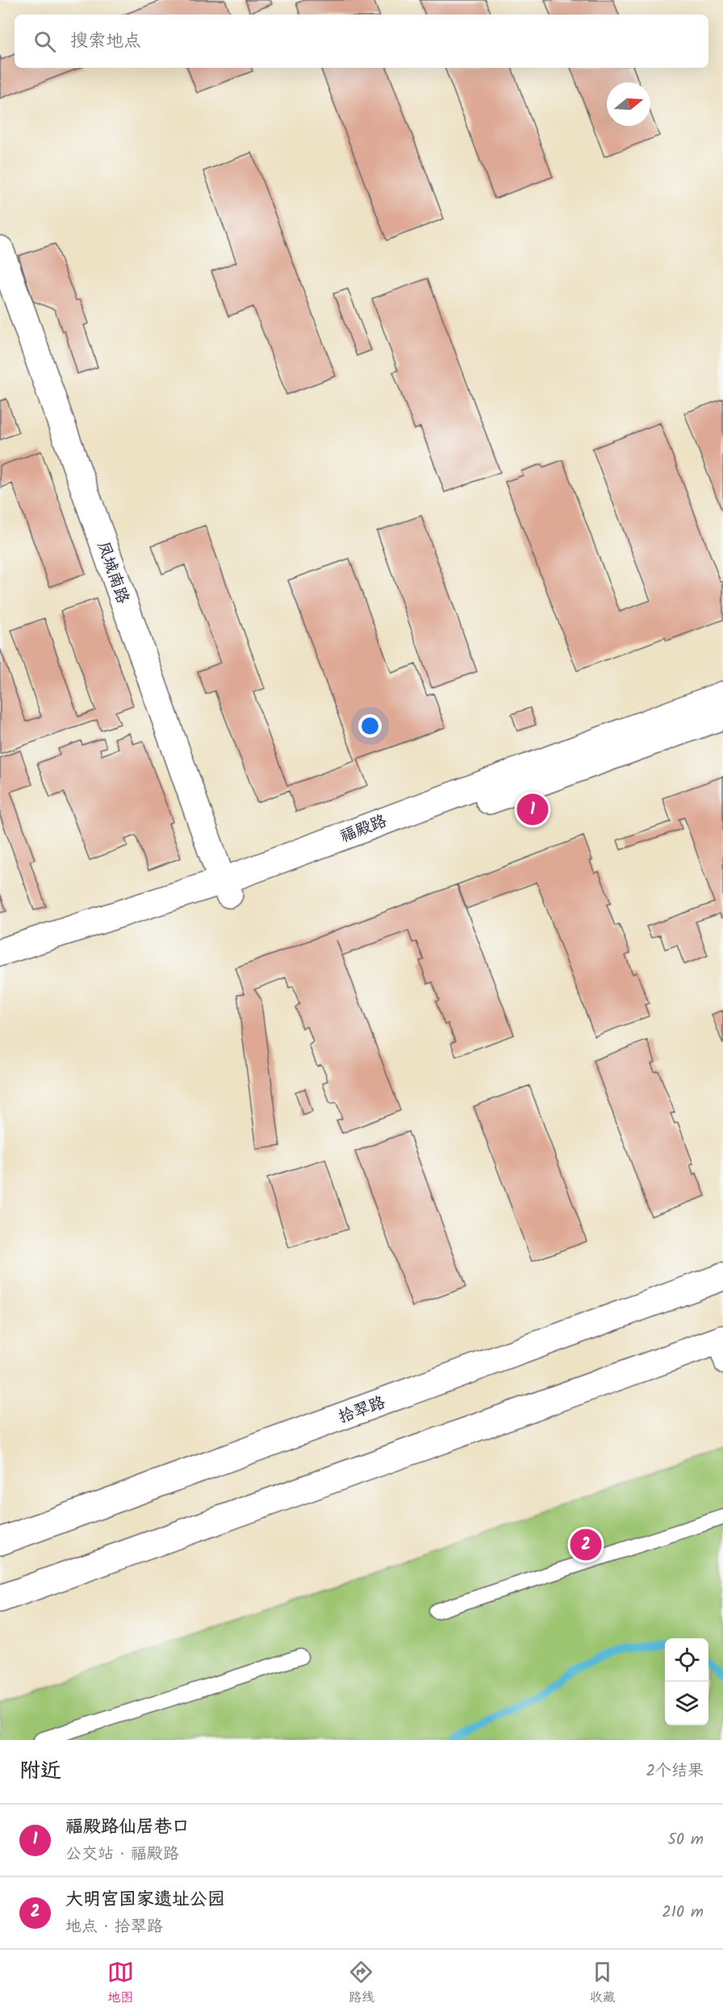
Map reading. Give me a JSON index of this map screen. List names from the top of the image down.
{
  "streets": {
    "street": ["凤城南路", "福殿路", "拾翠路"]
  },
  "crossings": [
    ["凤城南路", "福殿路"]
  ],
  "north": "right",
  "page": {
    "search": "搜索地点",
    "pins": ["1", "2"],
    "heading": ["附近", "2个结果"],
    "list": [
      {
        "mark": "1",
        "name": "福殿路仙居巷口",
        "note": "公交站 · 福殿路",
        "value": "50 m"
      },
      {
        "mark": "2",
        "name": "大明宫国家遗址公园",
        "note": "地点 · 拾翠路",
        "value": "210 m"
      }
    ],
    "nav": ["地图", "路线", "收藏"]
  }
}
